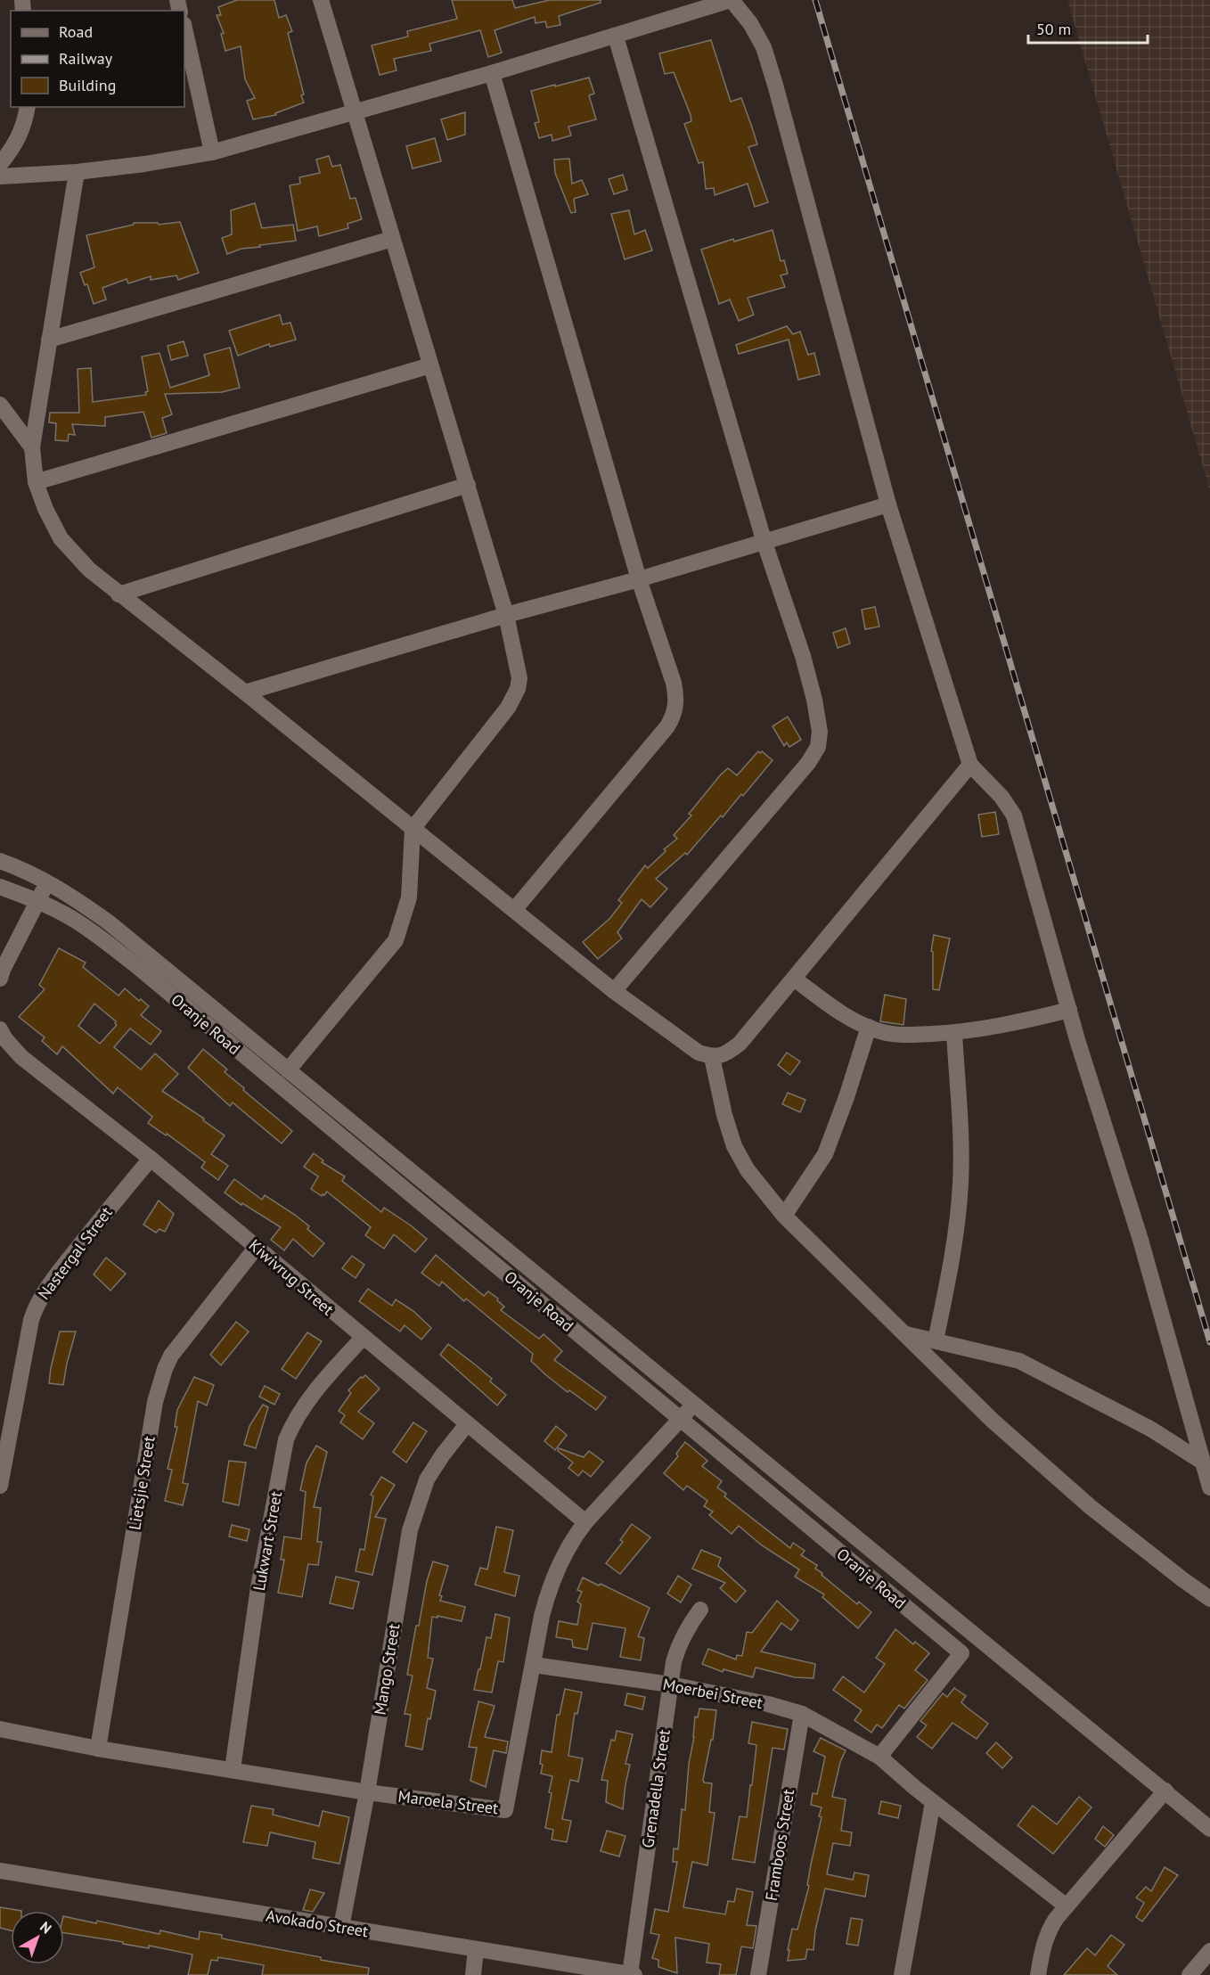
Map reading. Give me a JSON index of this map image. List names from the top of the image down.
{
  "streets": {
    "street": [
      "Oranje Road",
      "Nastergal Street",
      "Kiwivrug Street",
      "Lietsjie Street",
      "Lukwart Street",
      "Mango Street",
      "Moerbei Street",
      "Grenadella Street",
      "Maroela Street",
      "Framboos Street",
      "Avokado Street"
    ]
  },
  "crossings": [
    ["Oranje Road", "Maroela Street"],
    ["Nastergal Street", "Kiwivrug Street"],
    ["Kiwivrug Street", "Lietsjie Street"],
    ["Kiwivrug Street", "Lukwart Street"],
    ["Kiwivrug Street", "Mango Street"],
    ["Kiwivrug Street", "Maroela Street"],
    ["Lietsjie Street", "Maroela Street"],
    ["Lukwart Street", "Maroela Street"],
    ["Mango Street", "Maroela Street"],
    ["Mango Street", "Avokado Street"],
    ["Moerbei Street", "Grenadella Street"],
    ["Moerbei Street", "Maroela Street"],
    ["Moerbei Street", "Framboos Street"],
    ["Grenadella Street", "Avokado Street"]
  ],
  "legend": ["Road", "Railway", "Building"],
  "scale_bar": "50 m",
  "north": "top right"
}
